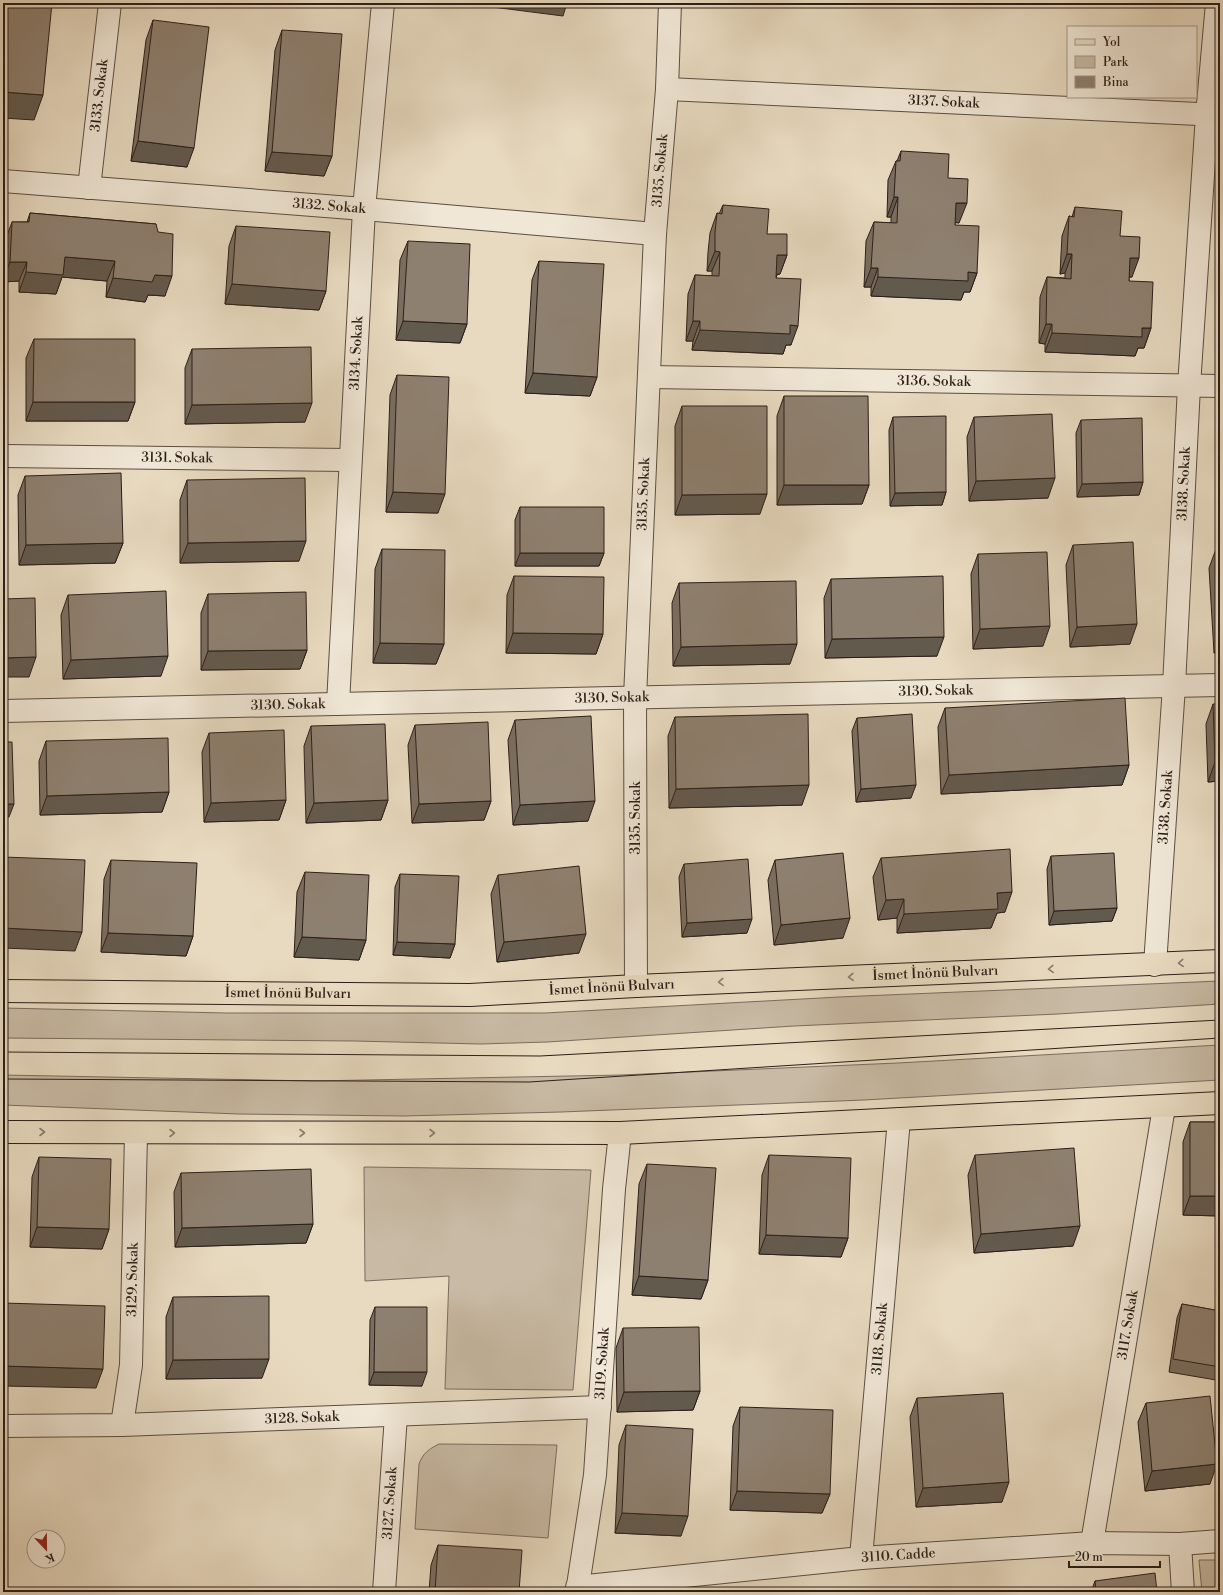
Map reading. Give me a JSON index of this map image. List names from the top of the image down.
{
  "streets": {
    "main road": ["İsmet İnönü Bulvarı"],
    "street": [
      "3133. Sokak",
      "3137. Sokak",
      "3135. Sokak",
      "3132. Sokak",
      "3134. Sokak",
      "3136. Sokak",
      "3131. Sokak",
      "3138. Sokak",
      "3130. Sokak",
      "3129. Sokak",
      "3117. Sokak",
      "3118. Sokak",
      "3119. Sokak",
      "3128. Sokak",
      "3127. Sokak",
      "3110. Cadde"
    ]
  },
  "crossings": [
    ["3133. Sokak", "3132. Sokak"],
    ["3137. Sokak", "3135. Sokak"],
    ["3137. Sokak", "3138. Sokak"],
    ["3135. Sokak", "3132. Sokak"],
    ["3135. Sokak", "3136. Sokak"],
    ["3135. Sokak", "3130. Sokak"],
    ["3135. Sokak", "İsmet İnönü Bulvarı"],
    ["3132. Sokak", "3134. Sokak"],
    ["3134. Sokak", "3131. Sokak"],
    ["3134. Sokak", "3130. Sokak"],
    ["3136. Sokak", "3138. Sokak"],
    ["3138. Sokak", "3130. Sokak"],
    ["3138. Sokak", "İsmet İnönü Bulvarı"],
    ["3129. Sokak", "3128. Sokak"],
    ["3117. Sokak", "3110. Cadde"],
    ["3118. Sokak", "3110. Cadde"],
    ["3119. Sokak", "3128. Sokak"],
    ["3119. Sokak", "3110. Cadde"],
    ["3128. Sokak", "3127. Sokak"]
  ],
  "legend": ["Yol", "Park", "Bina"],
  "scale_bar": "20 m",
  "north": "bottom"
}
